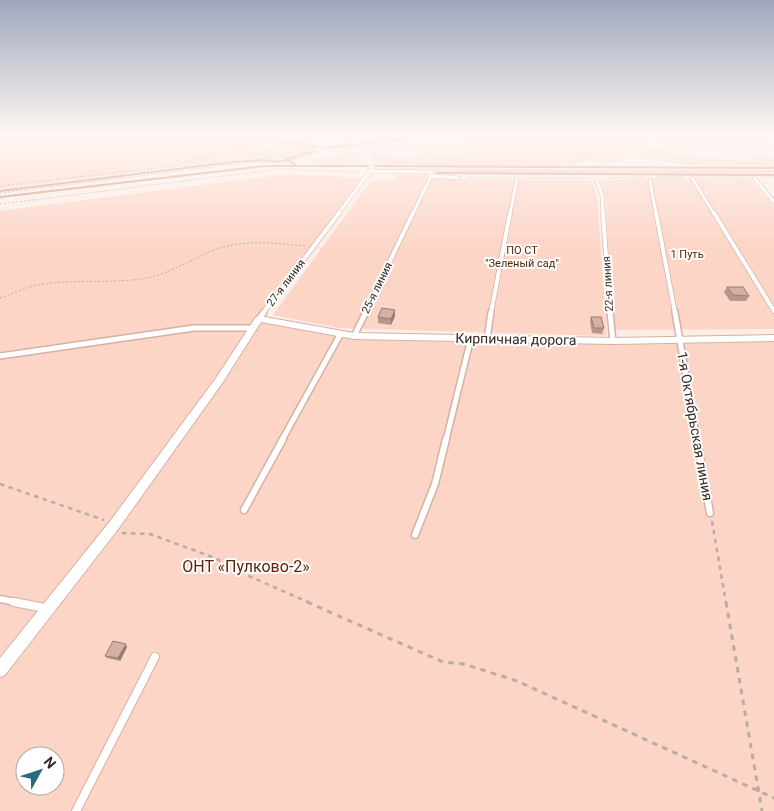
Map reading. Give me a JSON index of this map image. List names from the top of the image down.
{
  "streets": {
    "street": ["Кирпичная дорога"],
    "lane": [
      "27-я линия",
      "22-я линия",
      "25-я линия",
      "1-я Октябрьская линия"
    ]
  },
  "crossings": [
    ["27-я линия", "Кирпичная дорога"],
    ["22-я линия", "Кирпичная дорога"],
    ["25-я линия", "Кирпичная дорога"],
    ["Кирпичная дорога", "1-я Октябрьская линия"]
  ],
  "parks": ["ПО СТ \"Зеленый сад\"", "1 Путь", "ОНТ «Пулково-2»"],
  "north": "top right"
}
